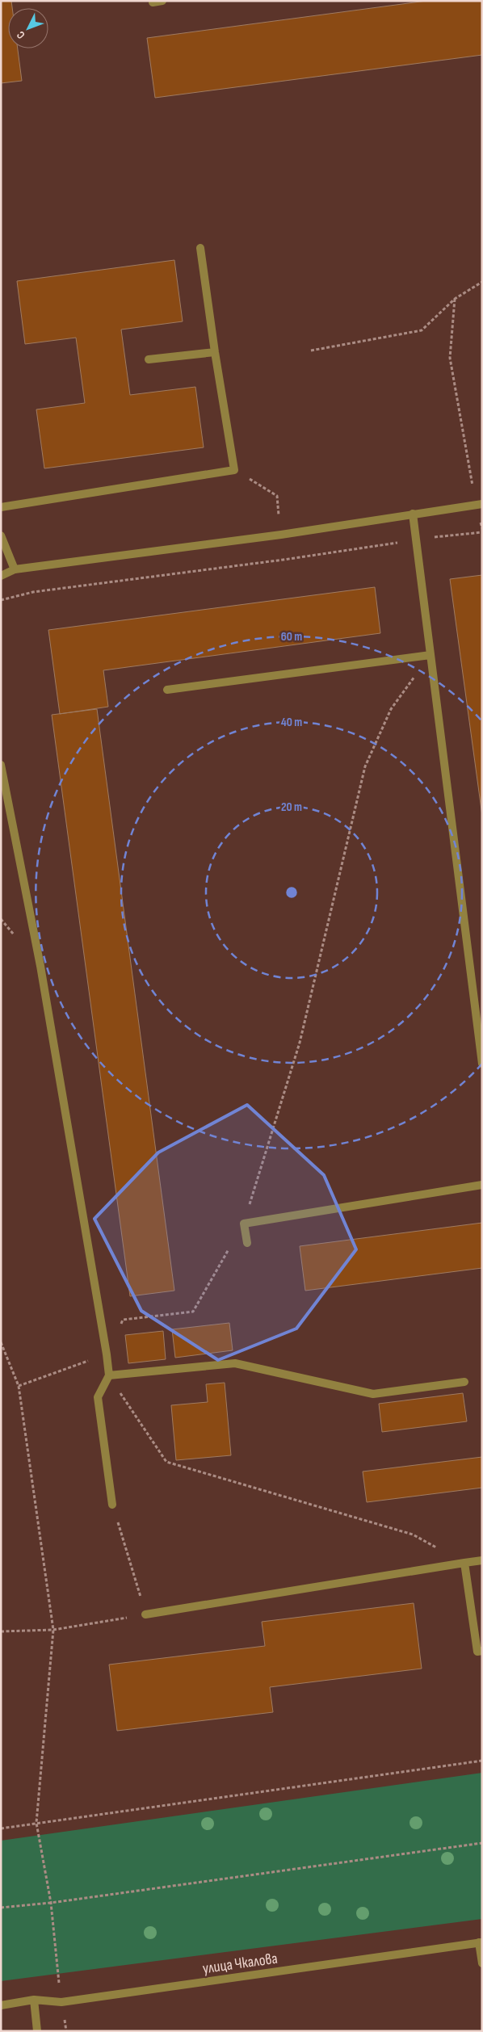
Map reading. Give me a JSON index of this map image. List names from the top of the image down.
{
  "streets": {
    "street": ["улица Чкалова"]
  },
  "north": "bottom left",
  "rings": ["60 m", "40 m", "20 m"]
}
